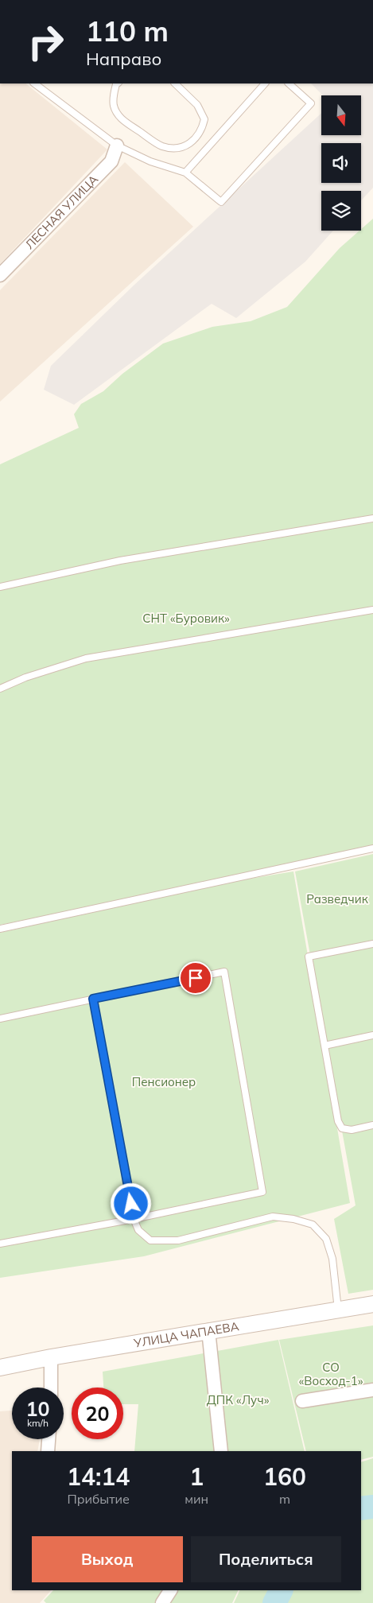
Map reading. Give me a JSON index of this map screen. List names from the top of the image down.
{
  "streets": {
    "street": ["ЛЕСНАЯ УЛИЦА", "УЛИЦА ЧАПАЕВА"]
  },
  "parks": [
    "СНТ «Буровик»",
    "Разведчик",
    "Пенсионер",
    "СО «Восход-1»",
    "ДПК «Луч»"
  ],
  "north": "bottom",
  "page": {
    "turn": ["110 m", "Направо"],
    "speed": "10 km/h",
    "limit": "20",
    "eta": [
      "14:14",
      "Прибытие",
      "1",
      "мин",
      "160",
      "m"
    ],
    "buttons": ["Выход", "Поделиться"]
  }
}
